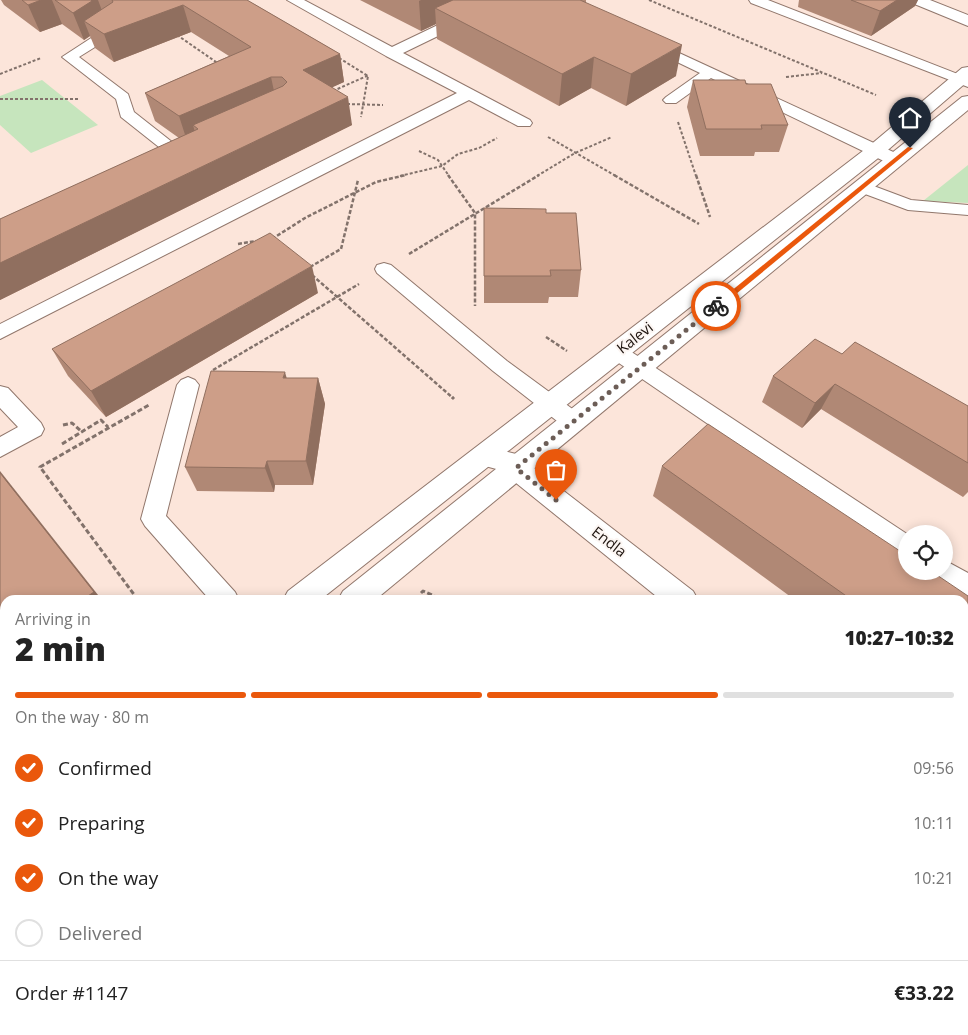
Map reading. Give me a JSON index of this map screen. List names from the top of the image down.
{
  "streets": {
    "main road": ["Kalevi", "Endla"]
  },
  "crossings": [
    ["Kalevi", "Endla"]
  ],
  "page": {
    "heading": ["2 min", "Arriving in", "10:27–10:32"],
    "panel": ["Order #1147", "€33.22"],
    "bar": "On the way · 80 m",
    "list": [
      ["Confirmed", "09:56"],
      ["Preparing", "10:11"],
      ["On the way", "10:21"],
      "Delivered"
    ]
  }
}
